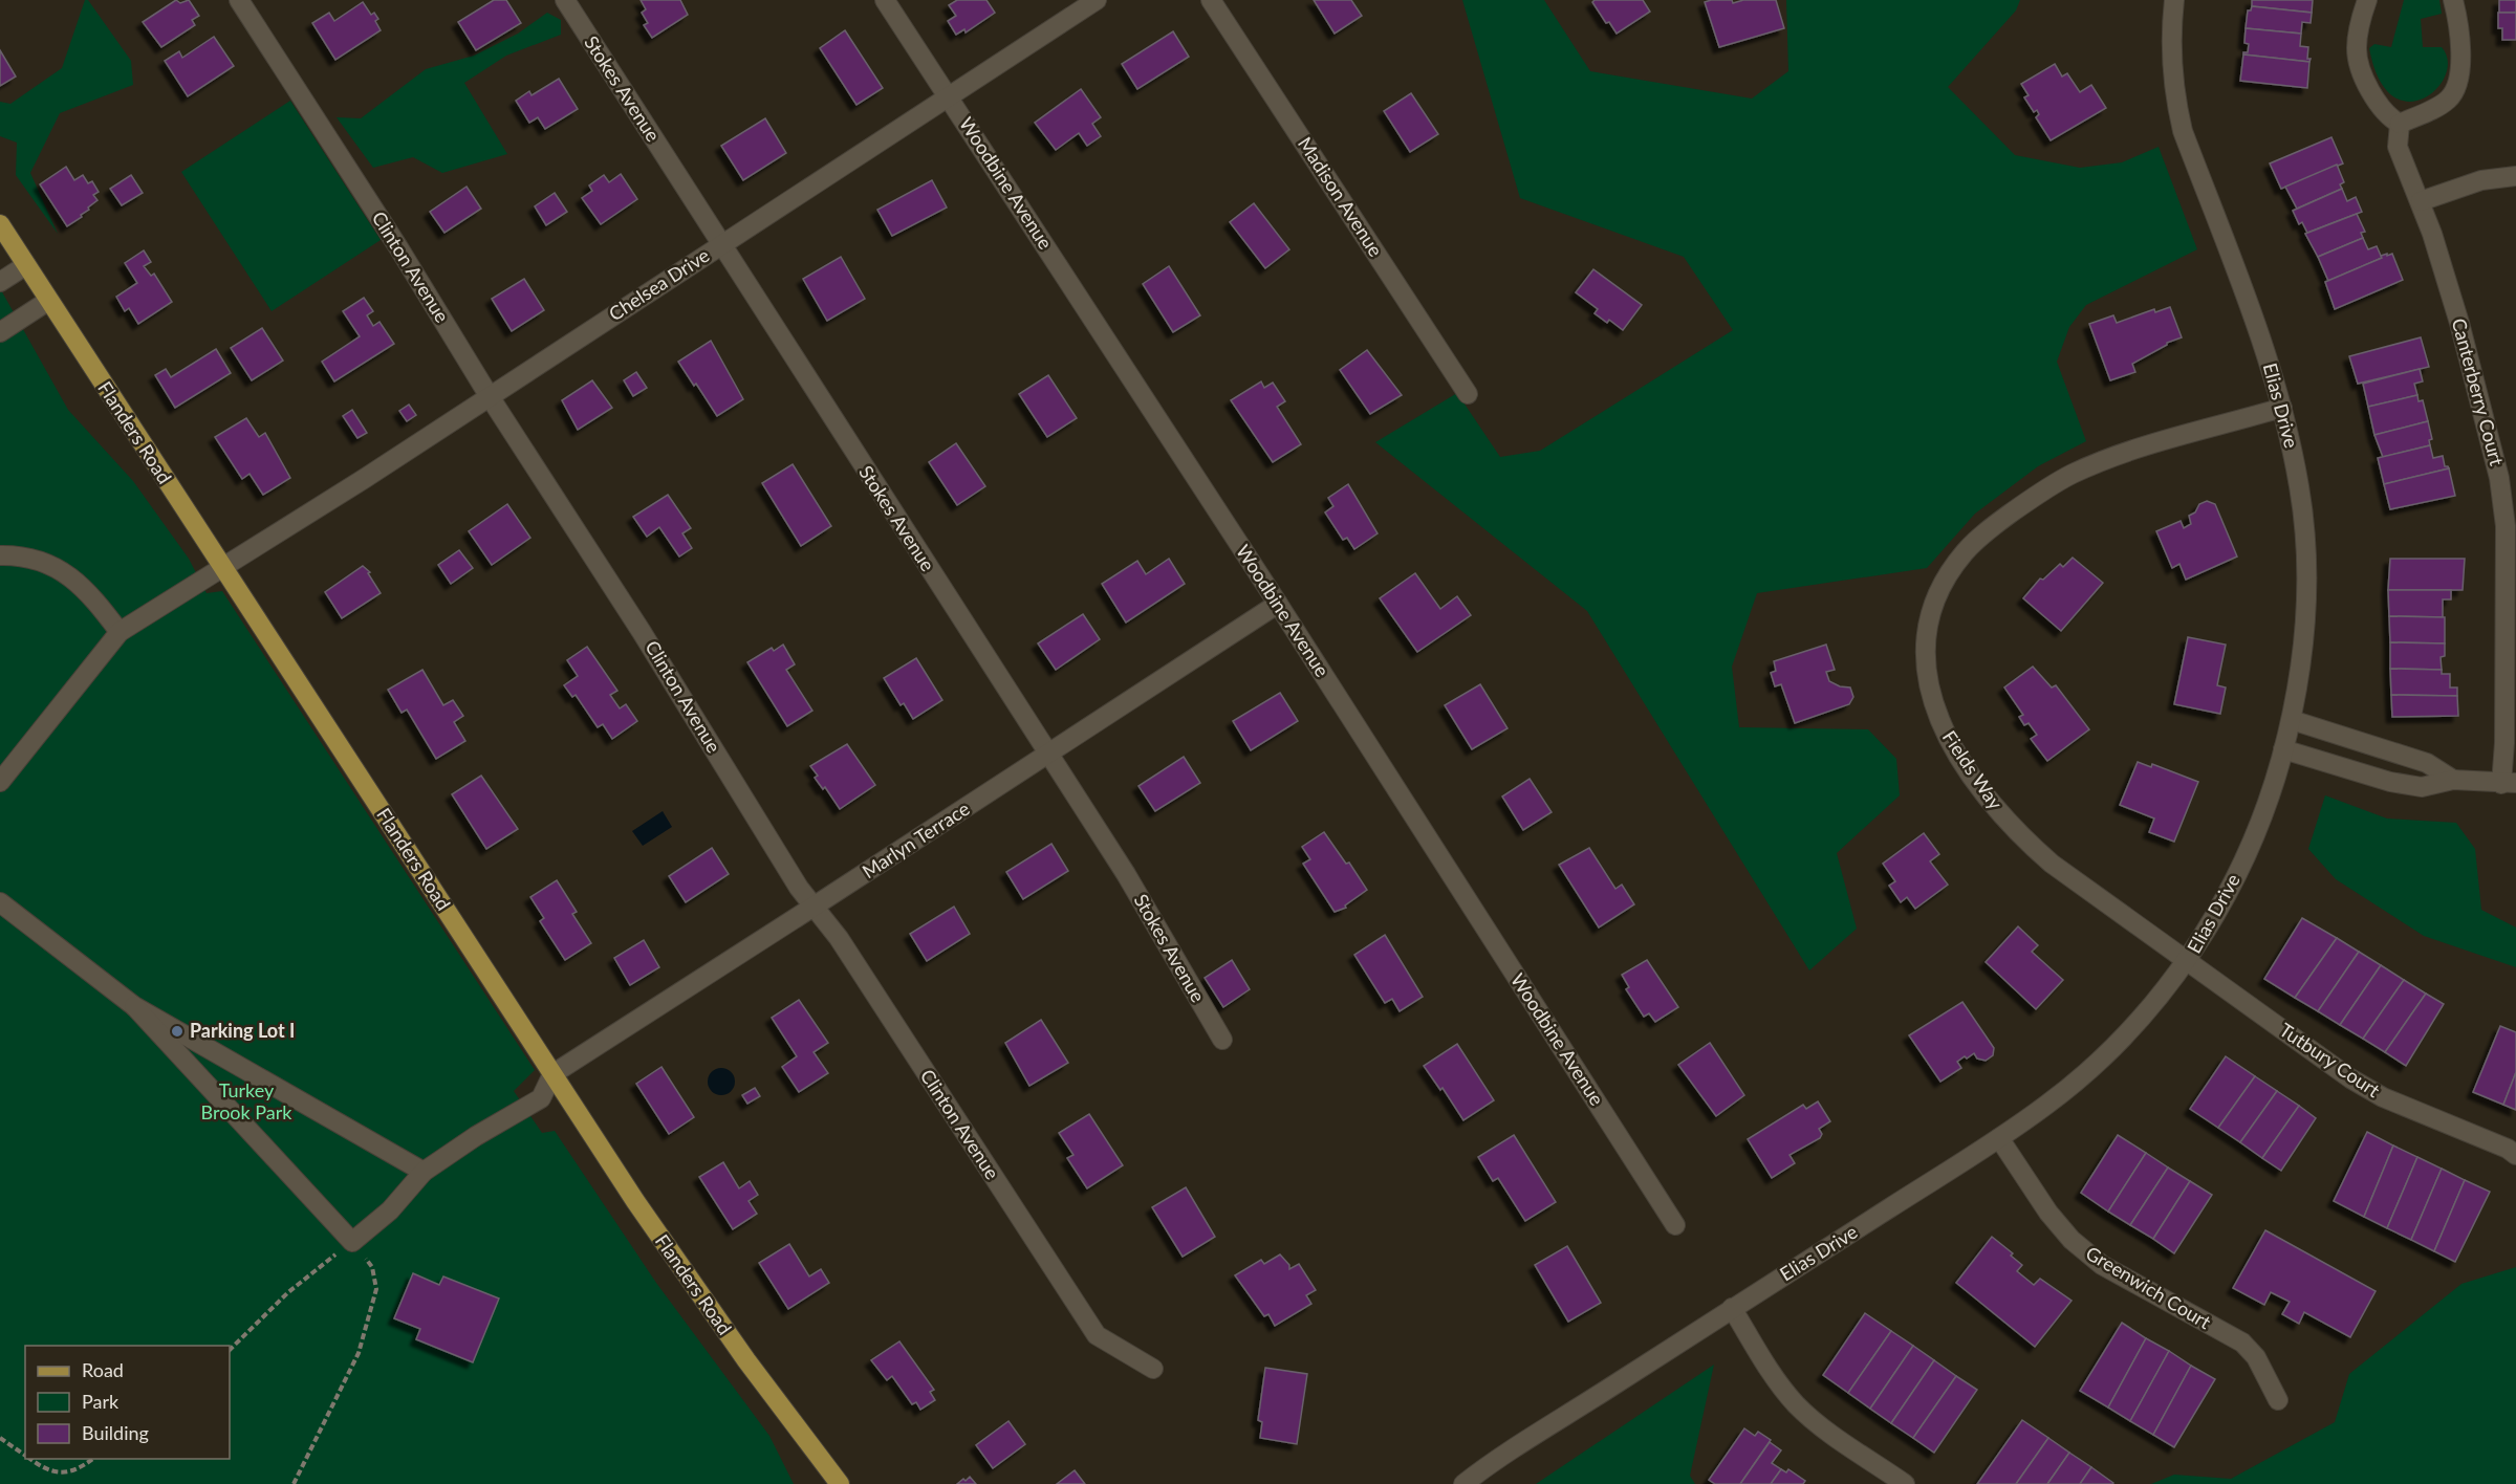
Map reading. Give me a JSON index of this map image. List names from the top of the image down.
{
  "streets": {
    "main road": ["Flanders Road"],
    "street": [
      "Stokes Avenue",
      "Woodbine Avenue",
      "Madison Avenue",
      "Clinton Avenue",
      "Chelsea Drive",
      "Canterberry Court",
      "Elias Drive",
      "Fields Way",
      "Marlyn Terrace",
      "Tutbury Court",
      "Greenwich Court"
    ]
  },
  "crossings": [
    ["Stokes Avenue", "Chelsea Drive"],
    ["Stokes Avenue", "Marlyn Terrace"],
    ["Woodbine Avenue", "Chelsea Drive"],
    ["Woodbine Avenue", "Marlyn Terrace"],
    ["Clinton Avenue", "Chelsea Drive"],
    ["Clinton Avenue", "Marlyn Terrace"],
    ["Chelsea Drive", "Flanders Road"],
    ["Elias Drive", "Fields Way"],
    ["Elias Drive", "Tutbury Court"],
    ["Elias Drive", "Greenwich Court"],
    ["Flanders Road", "Marlyn Terrace"],
    ["Fields Way", "Tutbury Court"]
  ],
  "parks": ["Turkey Brook Park"],
  "places": ["Parking Lot I"],
  "legend": ["Road", "Park", "Building"]
}
